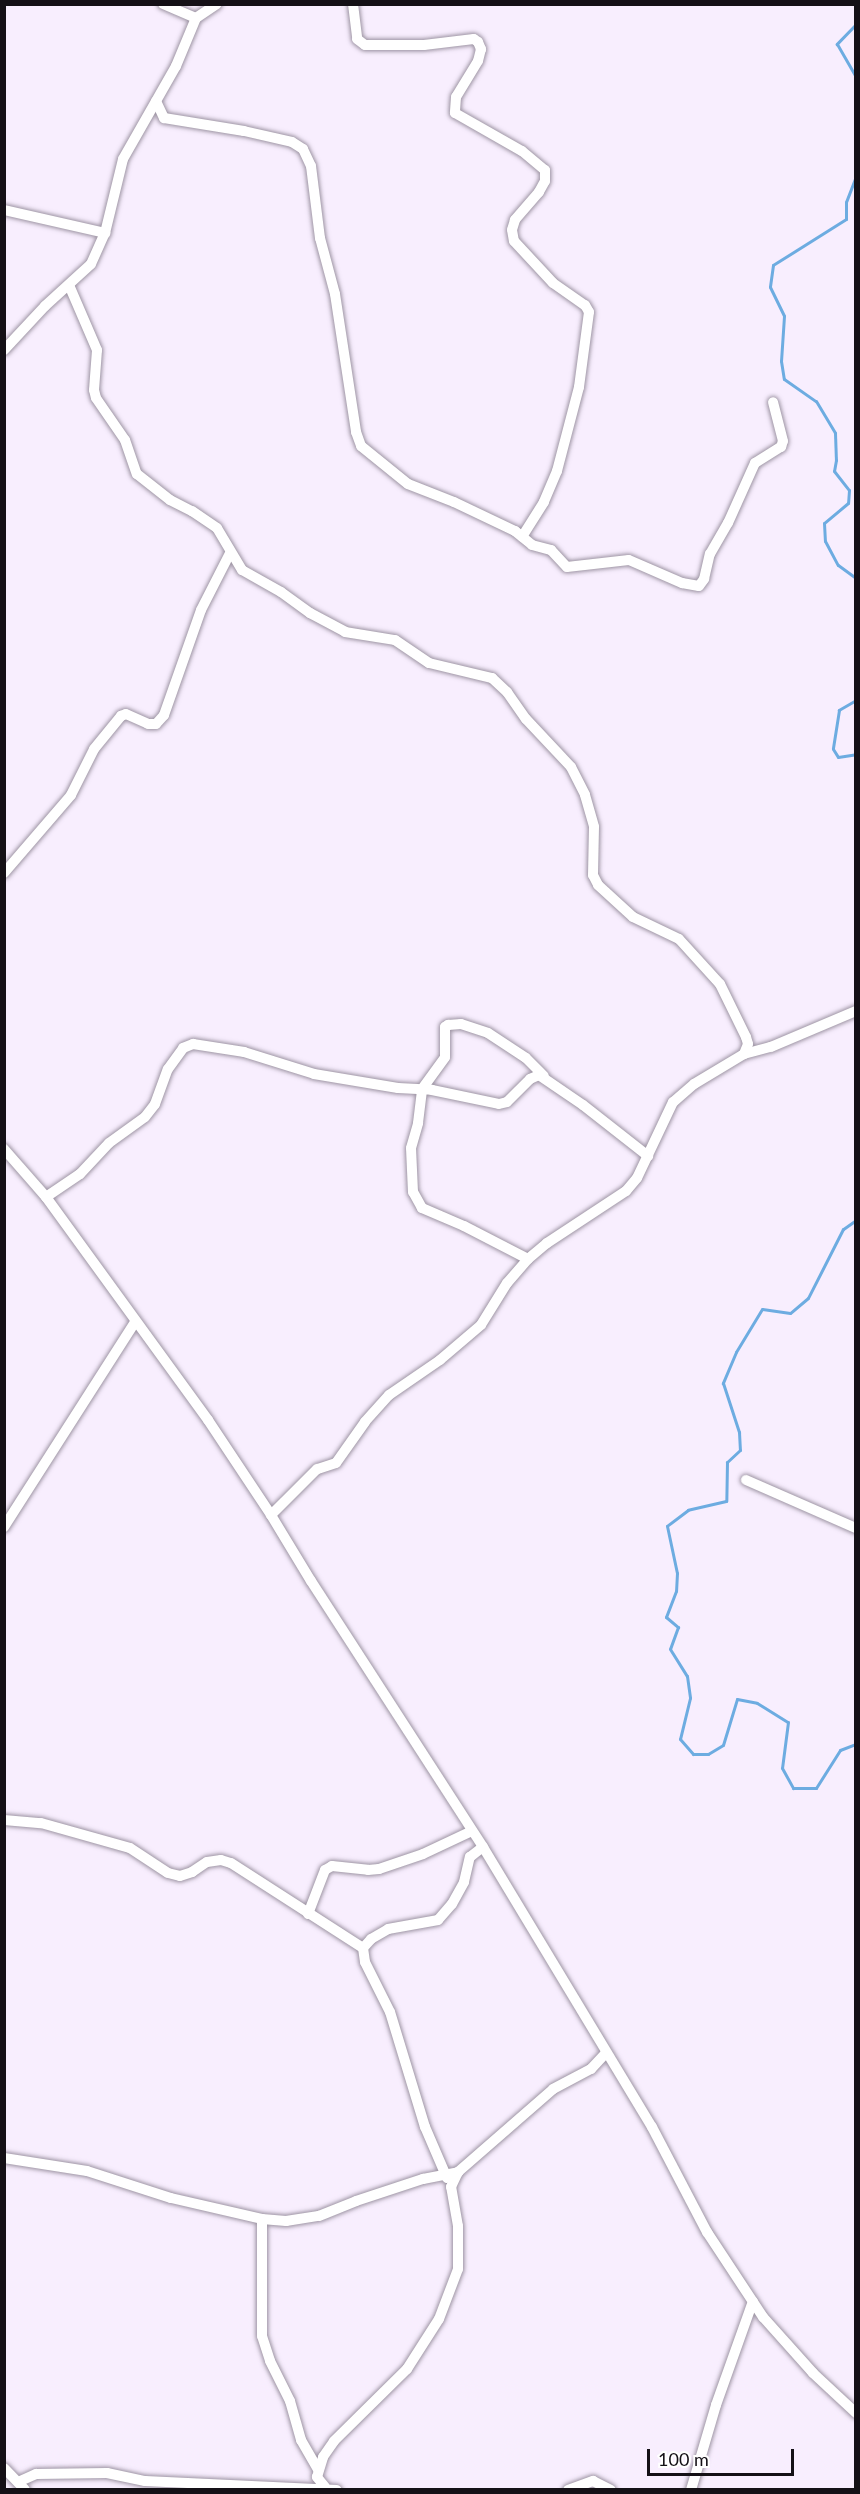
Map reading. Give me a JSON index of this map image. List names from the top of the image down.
{
  "scale_bar": "100 m"
}
